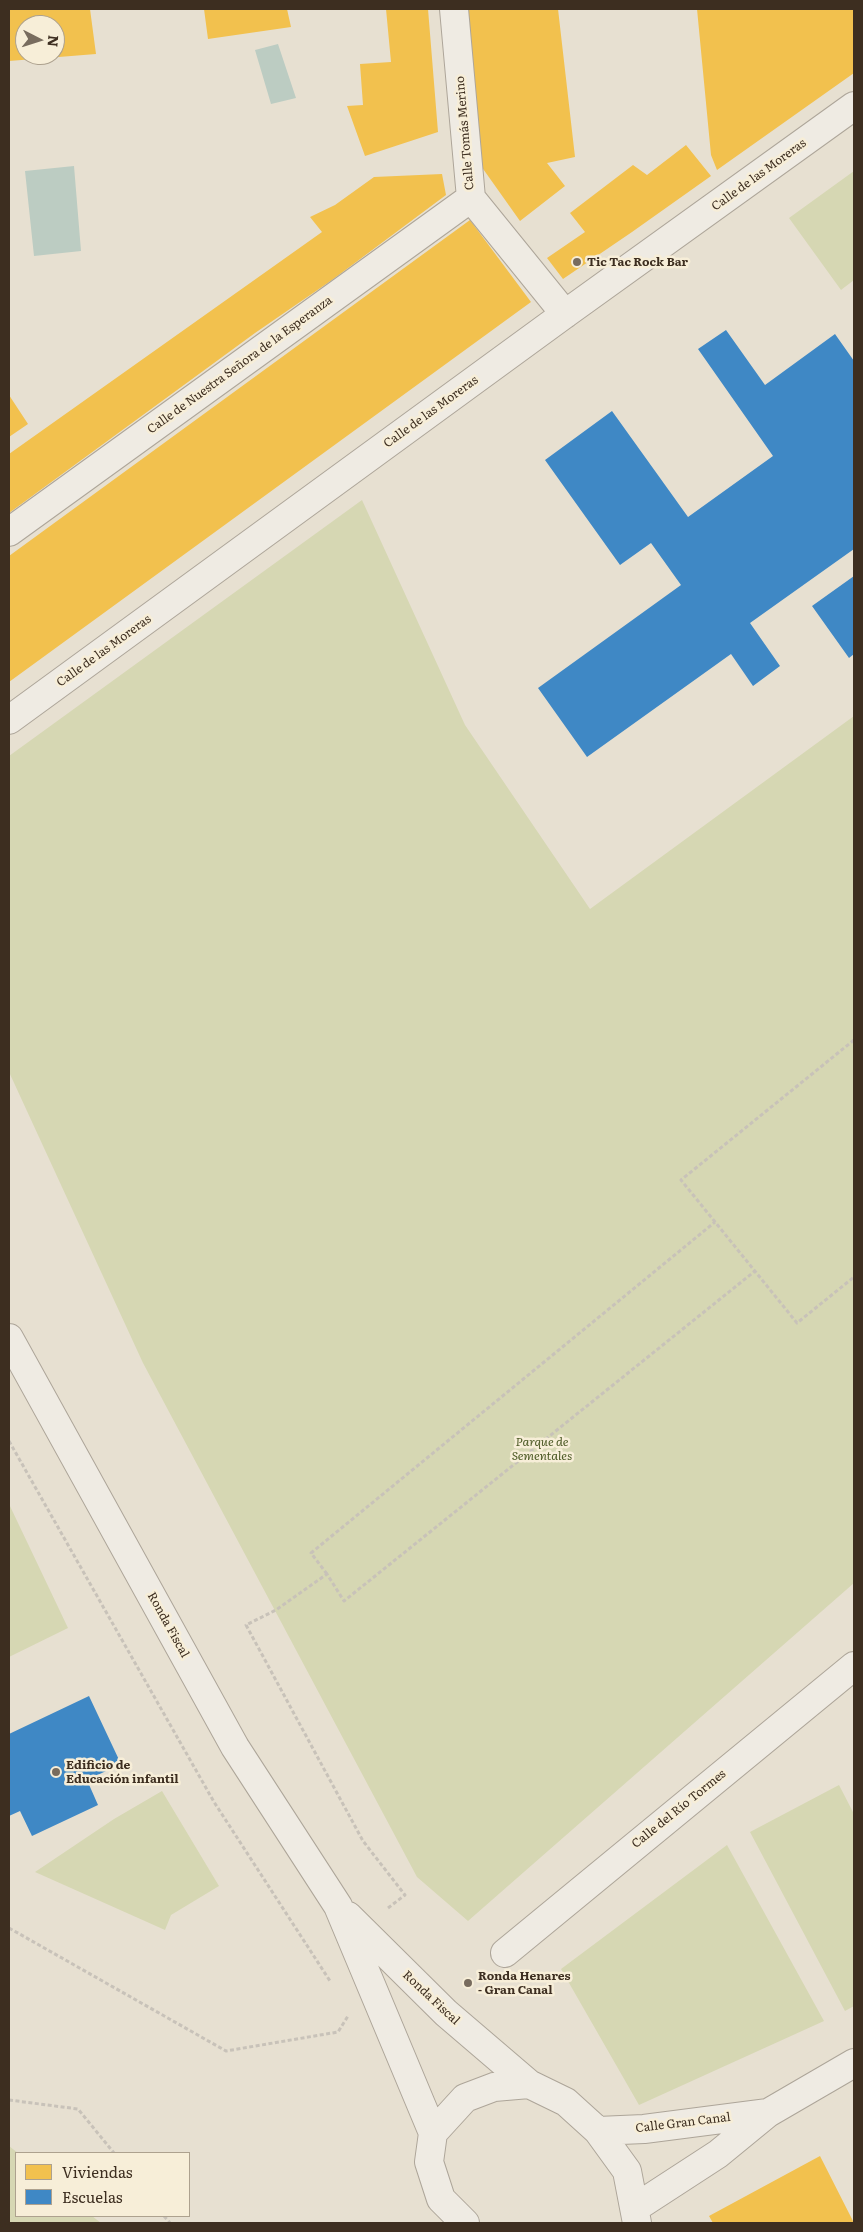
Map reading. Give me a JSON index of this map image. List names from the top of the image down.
{
  "streets": {
    "street": [
      "Calle Tomás Merino",
      "Calle de las Moreras",
      "Calle de Nuestra Señora de la Esperanza",
      "Ronda Fiscal",
      "Calle del Río Tormes",
      "Calle Gran Canal"
    ]
  },
  "crossings": [
    ["Calle Tomás Merino", "Calle de las Moreras"],
    ["Calle Tomás Merino", "Calle de Nuestra Señora de la Esperanza"],
    ["Ronda Fiscal", "Calle Gran Canal"]
  ],
  "parks": ["Parque de Sementales"],
  "places": ["Tic Tac Rock Bar", "Edificio de Educación infantil", "Ronda Henares - Gran Canal"],
  "legend": ["Viviendas", "Escuelas"],
  "north": "right"
}
